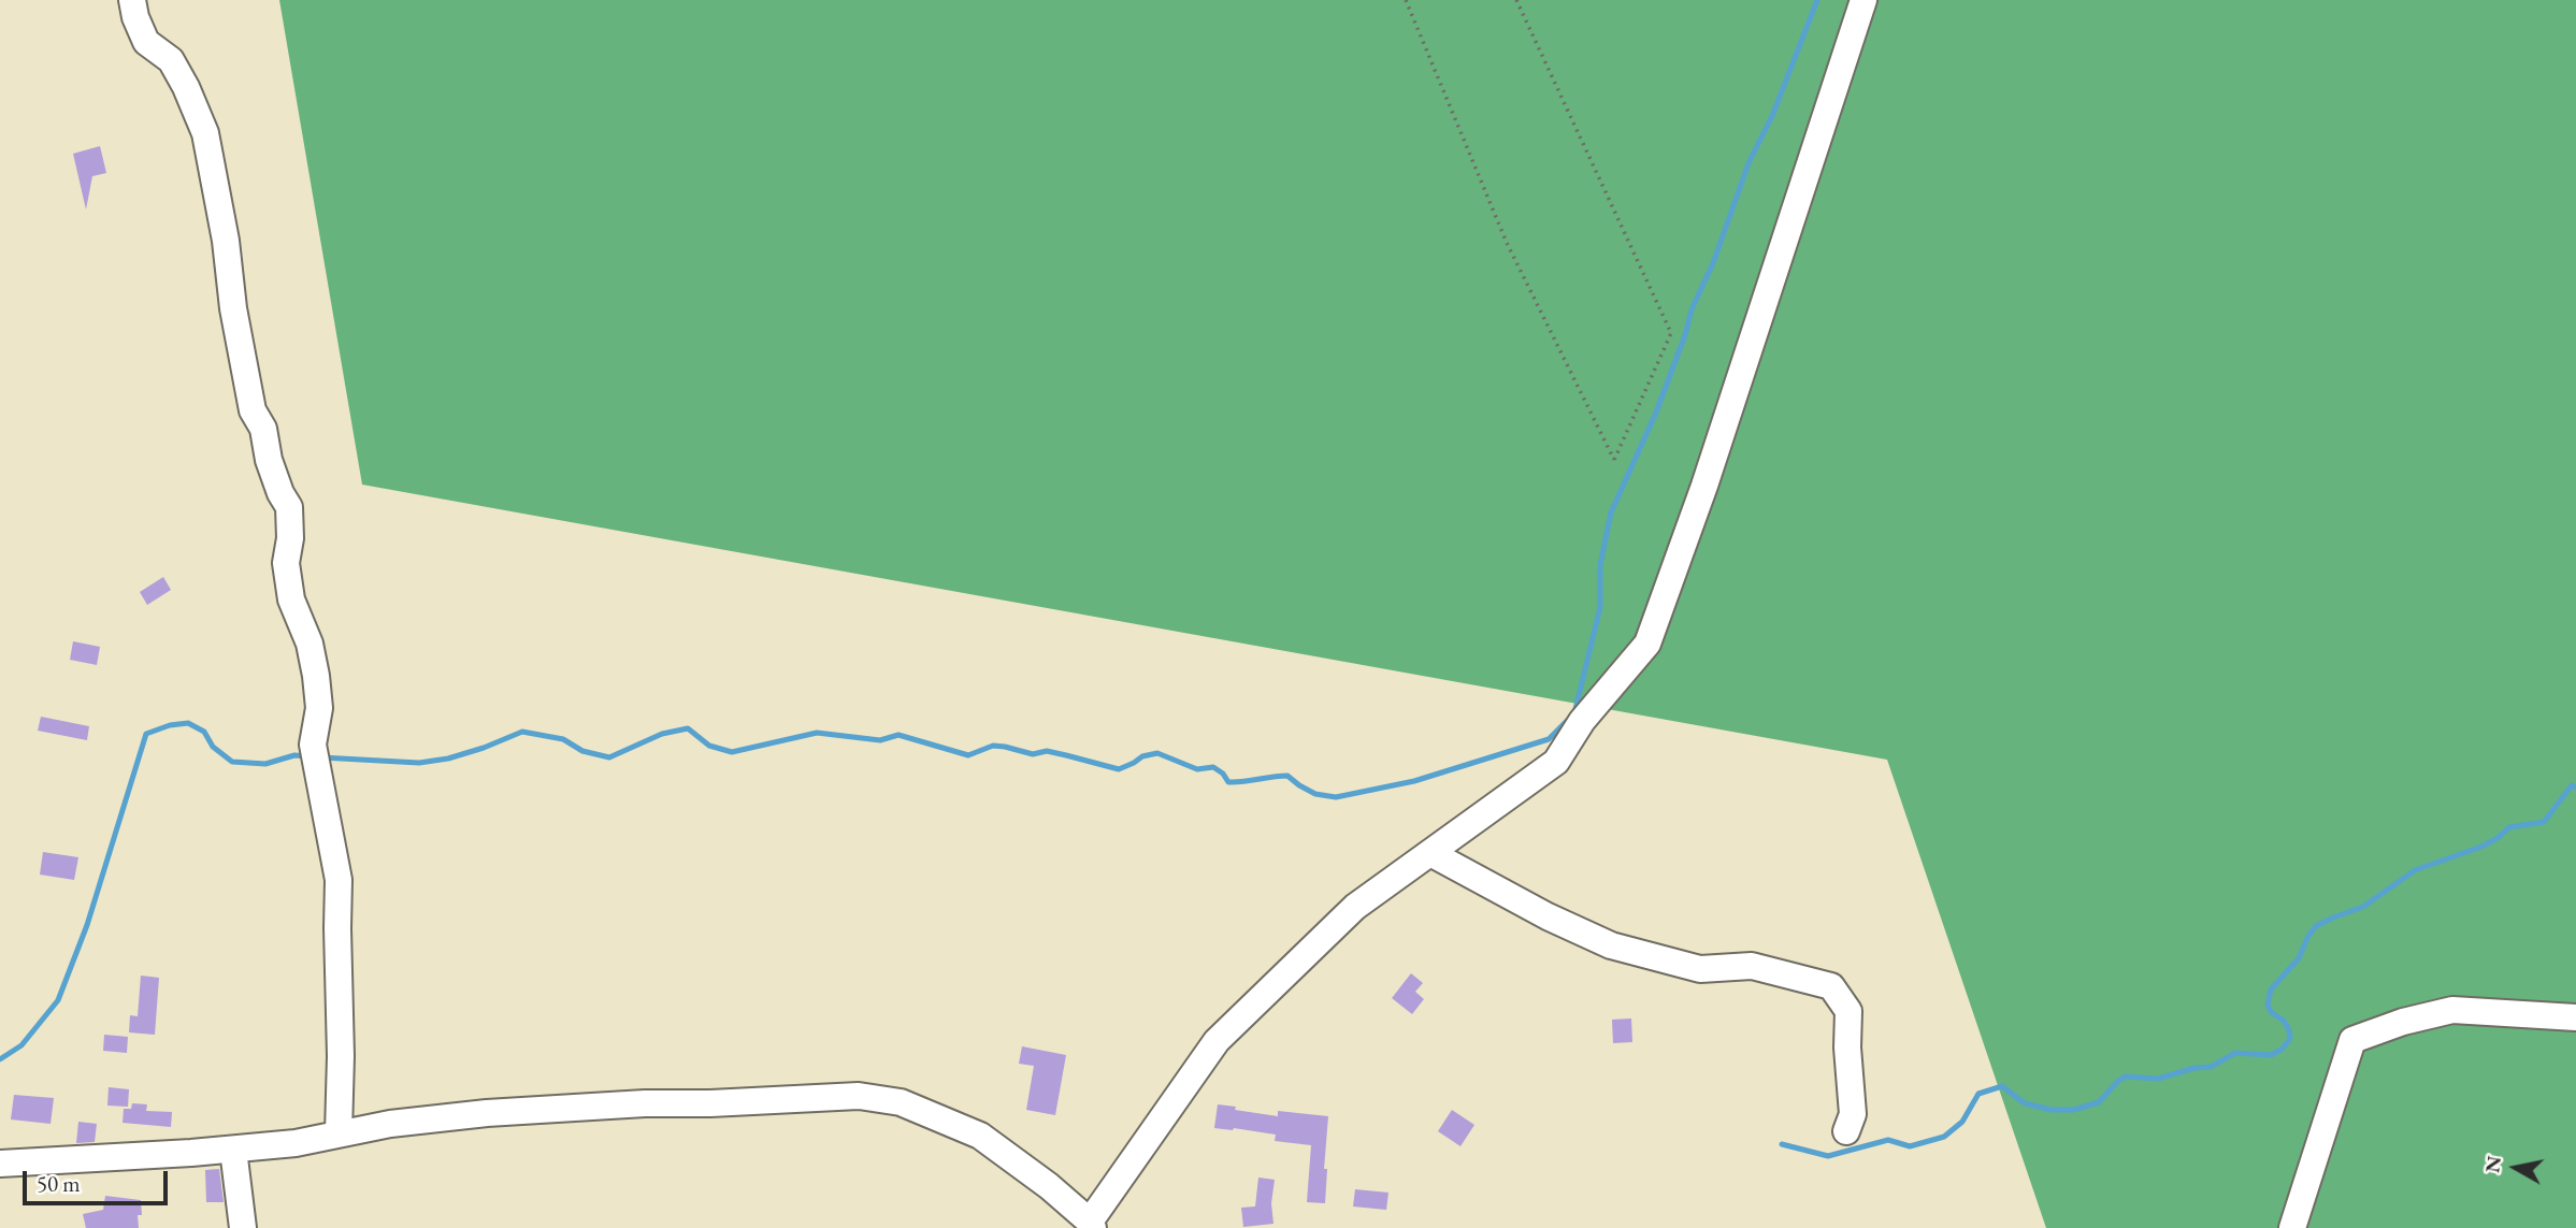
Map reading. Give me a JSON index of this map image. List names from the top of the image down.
{
  "scale_bar": "50 m",
  "north": "left"
}
